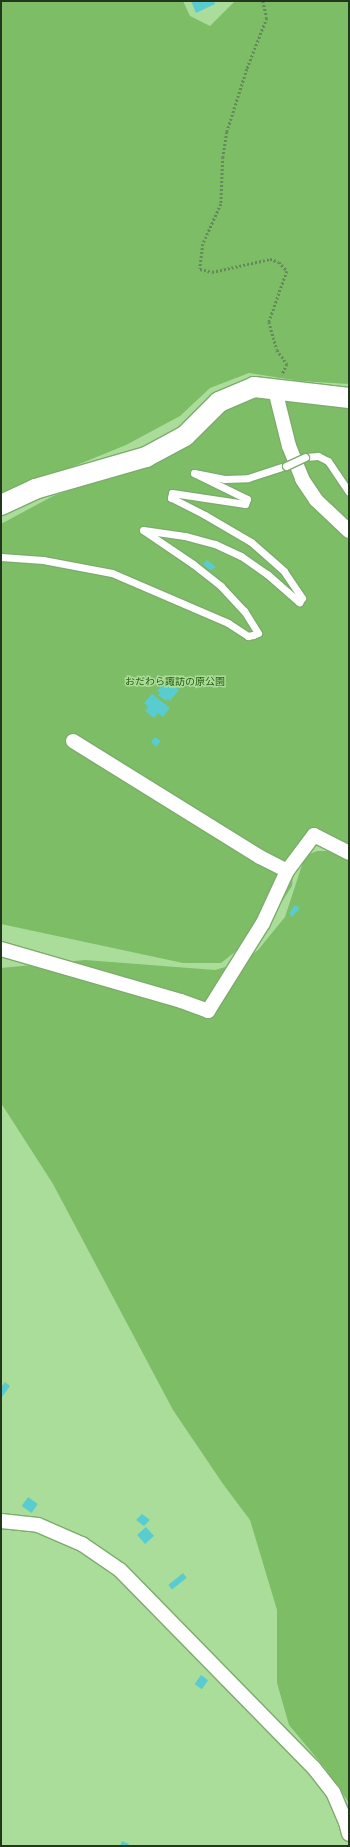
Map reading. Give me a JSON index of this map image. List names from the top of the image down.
{
  "parks": ["おだわら諏訪の原公園"]
}
